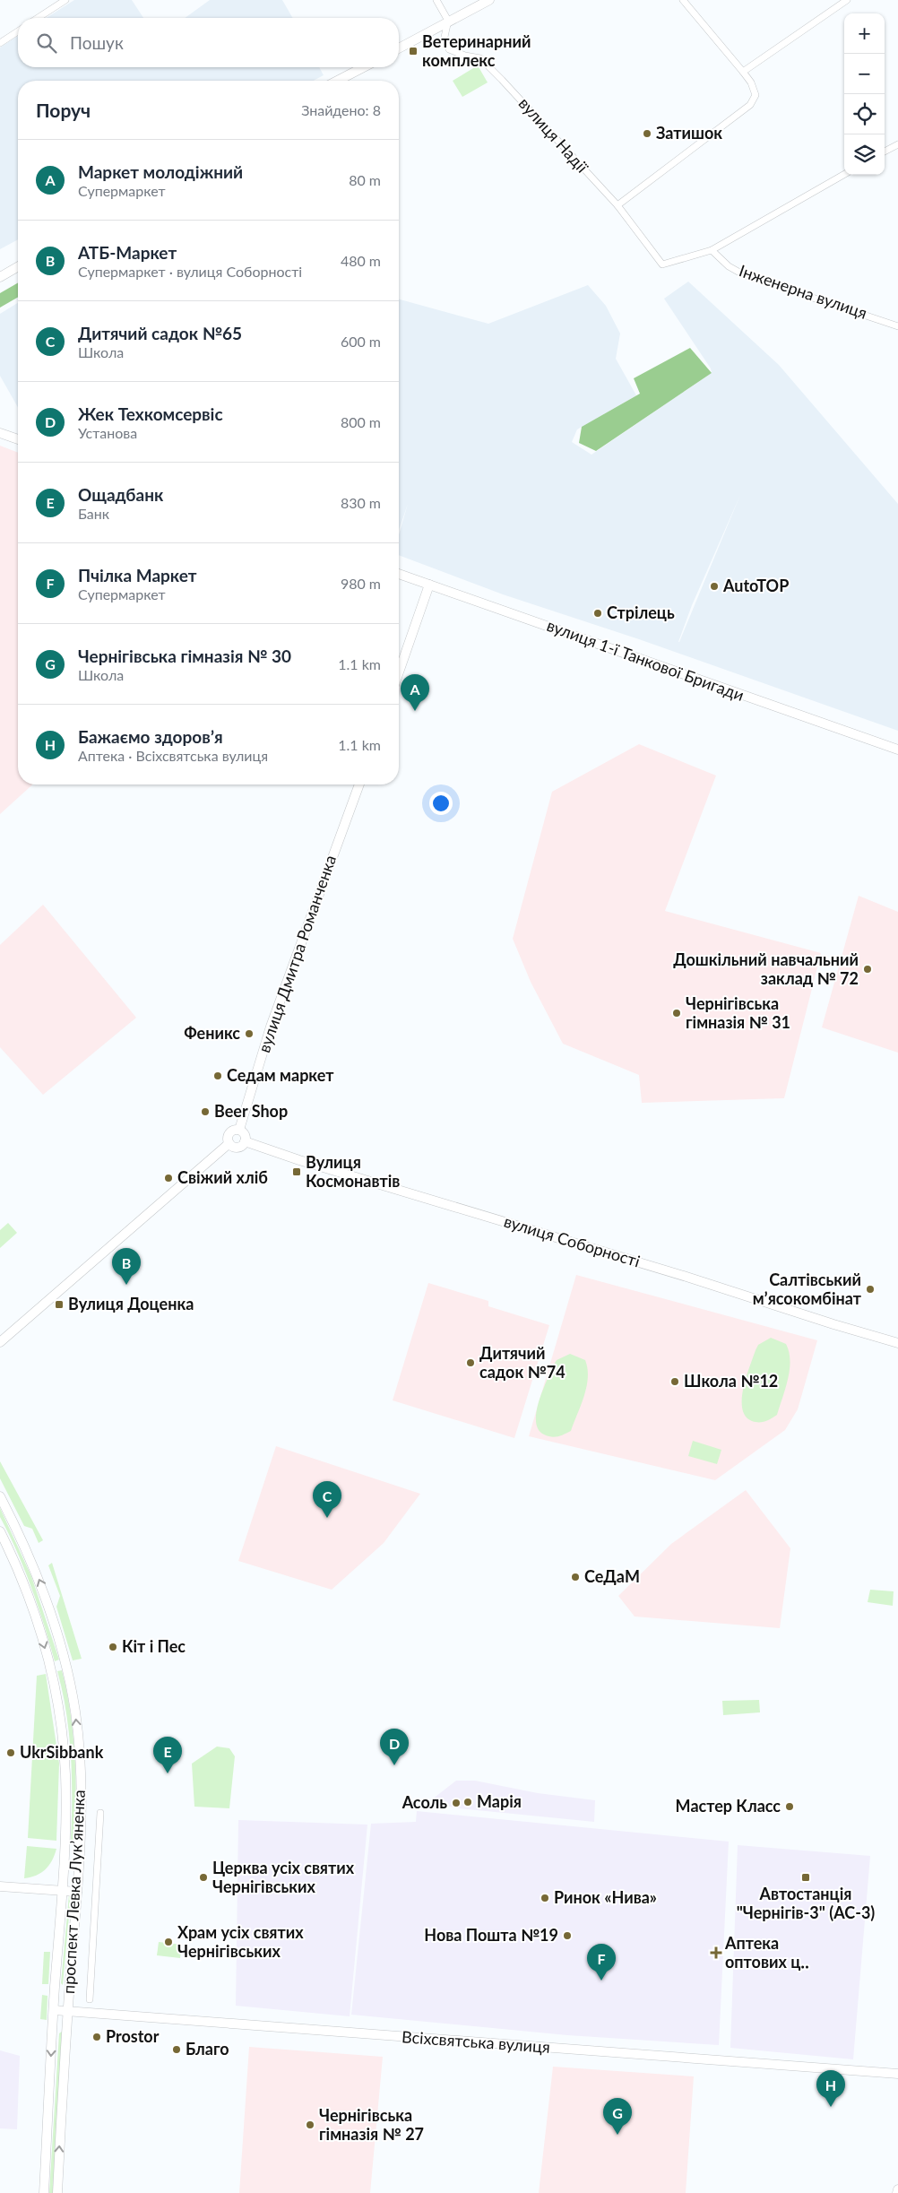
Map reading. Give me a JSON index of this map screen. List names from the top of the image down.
{
  "streets": {
    "street": [
      "вулиця Надії",
      "Інженерна вулиця",
      "вулиця 1-ї Танкової Бригади",
      "вулиця Дмитра Романченка",
      "вулиця Соборності",
      "проспект Левка Лукʼяненка",
      "Всіхсвятська вулиця"
    ]
  },
  "crossings": [
    ["вулиця Надії", "Інженерна вулиця"],
    ["вулиця Дмитра Романченка", "вулиця Соборності"],
    ["проспект Левка Лукʼяненка", "Всіхсвятська вулиця"]
  ],
  "places": {
    "transit": [
      "Ветеринарний комплекс",
      "Вулиця Космонавтів",
      "Вулиця Доценка",
      "Автостанція \"Чернігів-3\" (АС-3)"
    ],
    "other": [
      "Затишок",
      "AutoTOP",
      "Стрілець",
      "Дошкільний навчальний заклад № 72",
      "Чернігівська гімназія № 31",
      "Феникс",
      "Седам маркет",
      "Beer Shop",
      "Свіжий хліб",
      "Салтівський мʼясокомбінат",
      "Дитячий садок №74",
      "Школа №12",
      "СеДаМ",
      "Кіт і Пес",
      "UkrSibbank",
      "Марія",
      "Асоль",
      "Мастер Класс",
      "Церква усіх святих Чернігівських",
      "Ринок «Нива»",
      "Нова Пошта №19",
      "Храм усіх святих Чернігівських",
      "Prostor",
      "Благо",
      "Чернігівська гімназія № 27"
    ],
    "health": ["Аптека оптових ц‥"]
  },
  "page": {
    "map_buttons": ["+", "−"],
    "search": "Пошук",
    "heading": ["Поруч", "Знайдено: 8"],
    "list": [
      {
        "mark": "A",
        "name": "Маркет молодіжний",
        "note": "Супермаркет",
        "value": "80 m"
      },
      {
        "mark": "B",
        "name": "АТБ-Маркет",
        "note": "Супермаркет · вулиця Соборності",
        "value": "480 m"
      },
      {
        "mark": "C",
        "name": "Дитячий садок №65",
        "note": "Школа",
        "value": "600 m"
      },
      {
        "mark": "D",
        "name": "Жек Техкомсервіс",
        "note": "Установа",
        "value": "800 m"
      },
      {
        "mark": "E",
        "name": "Ощадбанк",
        "note": "Банк",
        "value": "830 m"
      },
      {
        "mark": "F",
        "name": "Пчілка Маркет",
        "note": "Супермаркет",
        "value": "980 m"
      },
      {
        "mark": "G",
        "name": "Чернігівська гімназія № 30",
        "note": "Школа",
        "value": "1.1 km"
      },
      {
        "mark": "H",
        "name": "Бажаємо здоровʼя",
        "note": "Аптека · Всіхсвятська вулиця",
        "value": "1.1 km"
      }
    ],
    "pins": [
      "A",
      "B",
      "C",
      "D",
      "E",
      "F",
      "H",
      "G"
    ]
  }
}
